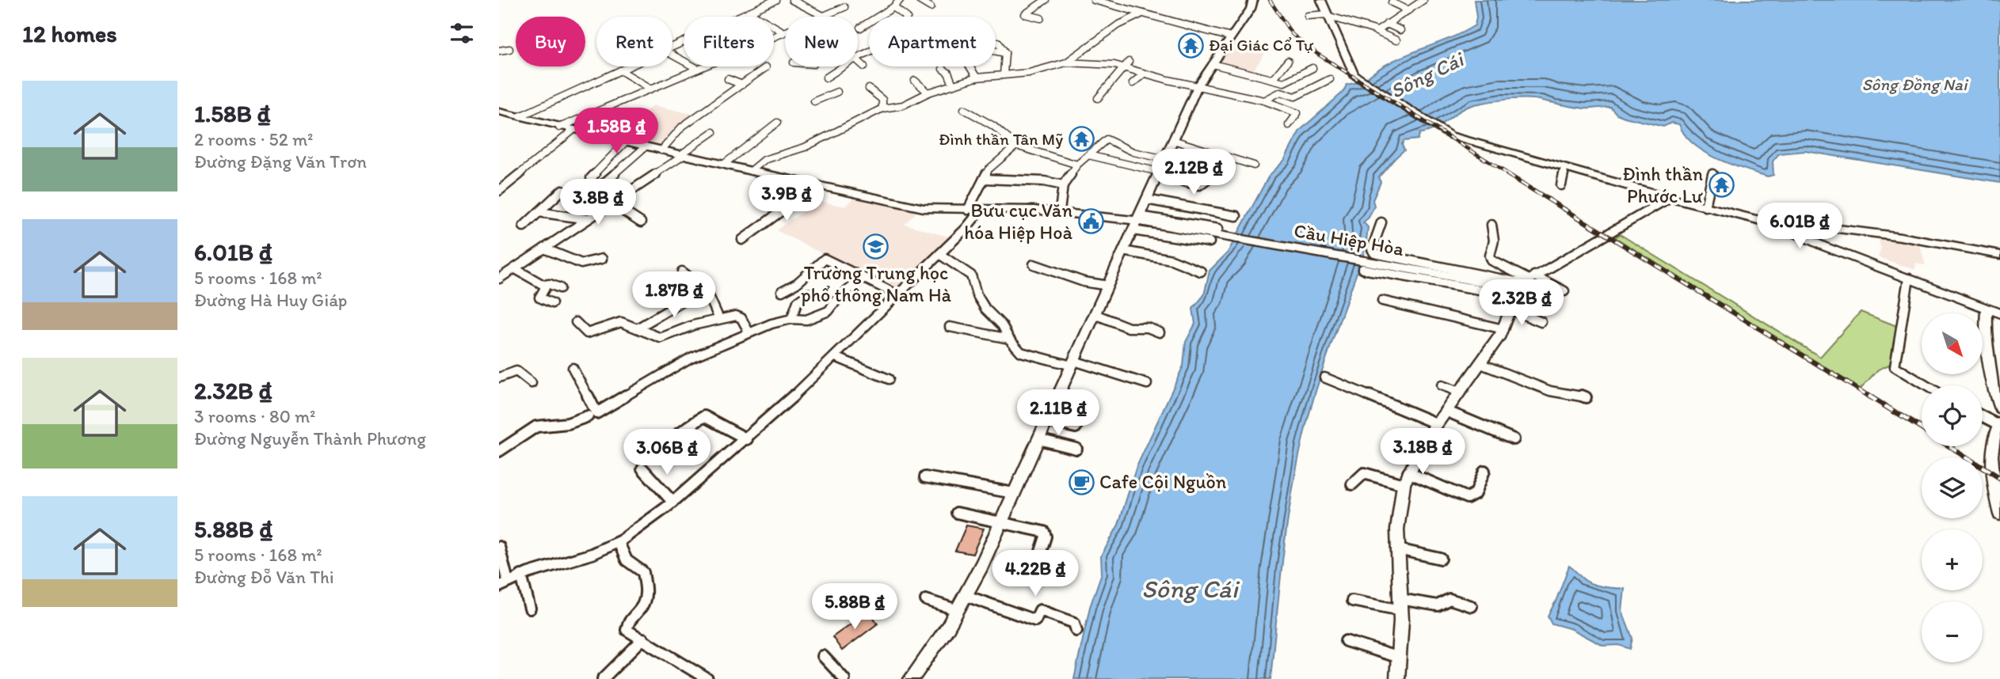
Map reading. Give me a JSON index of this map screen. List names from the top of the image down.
{
  "streets": {
    "main road": ["Cầu Hiệp Hòa"]
  },
  "water": ["Sông Cái", "Sông Đồng Nai"],
  "places": {
    "temple": ["Đại Giác Cổ Tự", "Đình thần Tân Mỹ", "Đình thần Phước Lư"],
    "public building": ["Bưu cục Văn hóa Hiệp Hoà"],
    "school or university": ["Trường Trung học phổ thông Nam Hà"],
    "cafe": ["Cafe Cội Nguồn"]
  },
  "north": "bottom right",
  "page": {
    "heading": "12 homes",
    "chip": [
      "Buy",
      "Rent",
      "Filters",
      "New",
      "Apartment"
    ],
    "list": [
      {
        "name": "1.58B ₫",
        "note": "2 rooms · 52 m² · Đường Đặng Văn Trơn"
      },
      {
        "name": "6.01B ₫",
        "note": "5 rooms · 168 m² · Đường Hà Huy Giáp"
      },
      {
        "name": "2.32B ₫",
        "note": "3 rooms · 80 m² · Đường Nguyễn Thành Phương"
      },
      {
        "name": "5.88B ₫",
        "note": "5 rooms · 168 m² · Đường Đỗ Văn Thi"
      }
    ],
    "price": [
      "1.58B ₫",
      "2.12B ₫",
      "3.9B ₫",
      "3.8B ₫",
      "6.01B ₫",
      "1.87B ₫",
      "2.32B ₫",
      "2.11B ₫",
      "3.18B ₫",
      "3.06B ₫",
      "4.22B ₫",
      "5.88B ₫"
    ],
    "map_buttons": ["+", "−"]
  }
}
